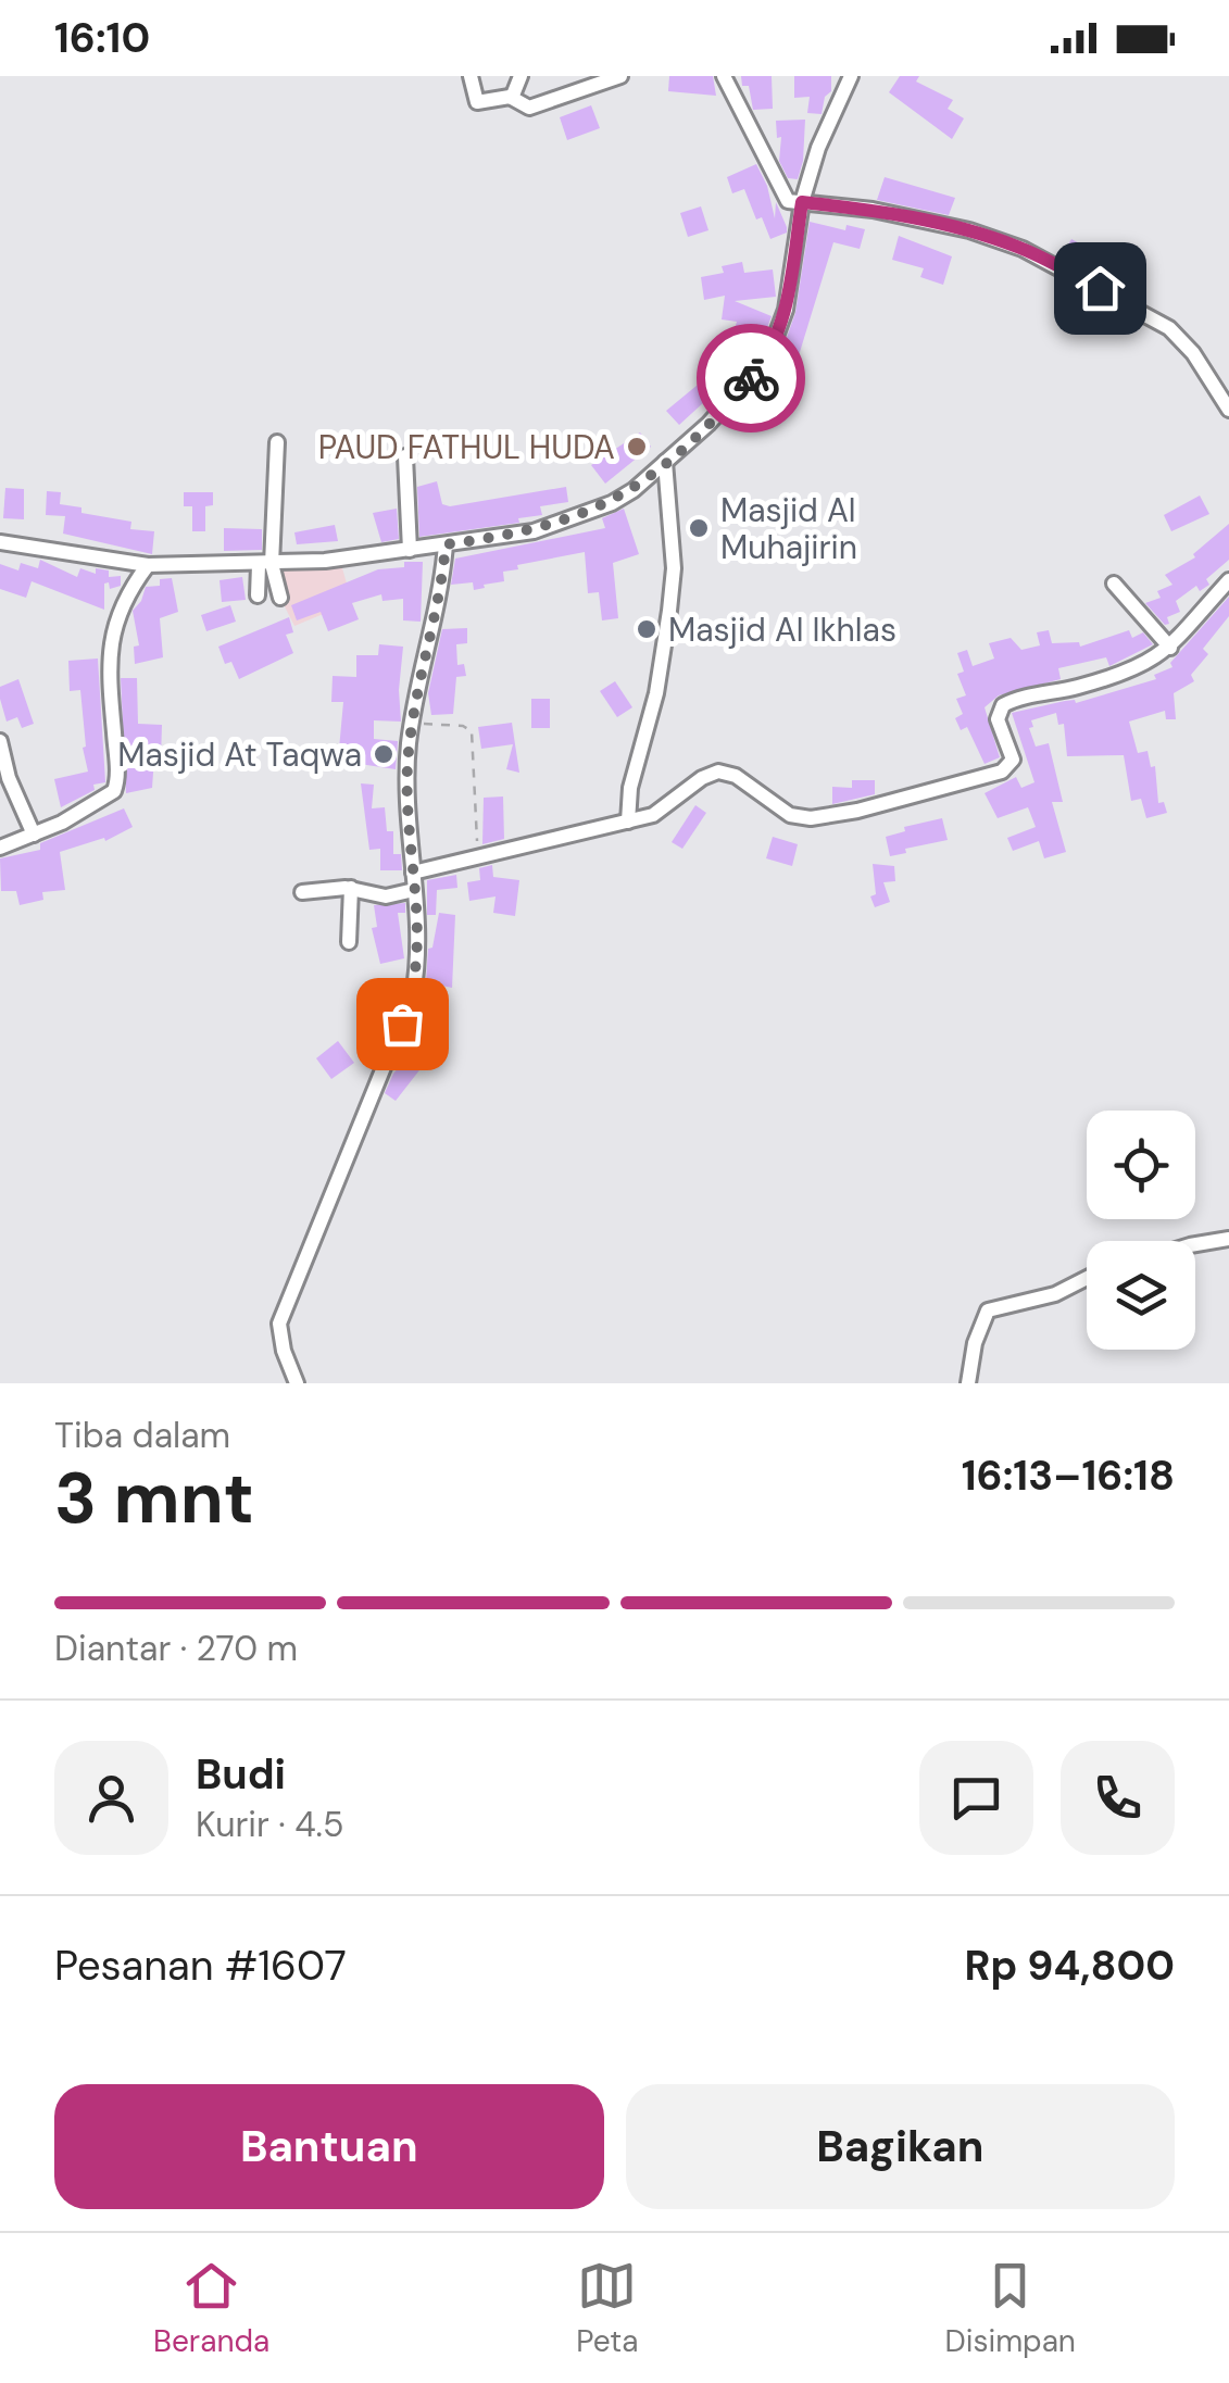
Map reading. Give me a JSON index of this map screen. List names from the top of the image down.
{
  "places": [
    "PAUD FATHUL HUDA",
    "Masjid Al Muhajirin",
    "Masjid Al Ikhlas",
    "Masjid At Taqwa"
  ],
  "page": {
    "status": "16:10",
    "heading": ["3 mnt", "Tiba dalam", "16:13–16:18"],
    "panel": [
      "Budi",
      "Kurir · 4.5",
      "Pesanan #1607",
      "Rp 94,800"
    ],
    "bar": "Diantar · 270 m",
    "buttons": ["Bantuan", "Bagikan"],
    "tabs": ["Beranda", "Peta", "Disimpan"]
  }
}
